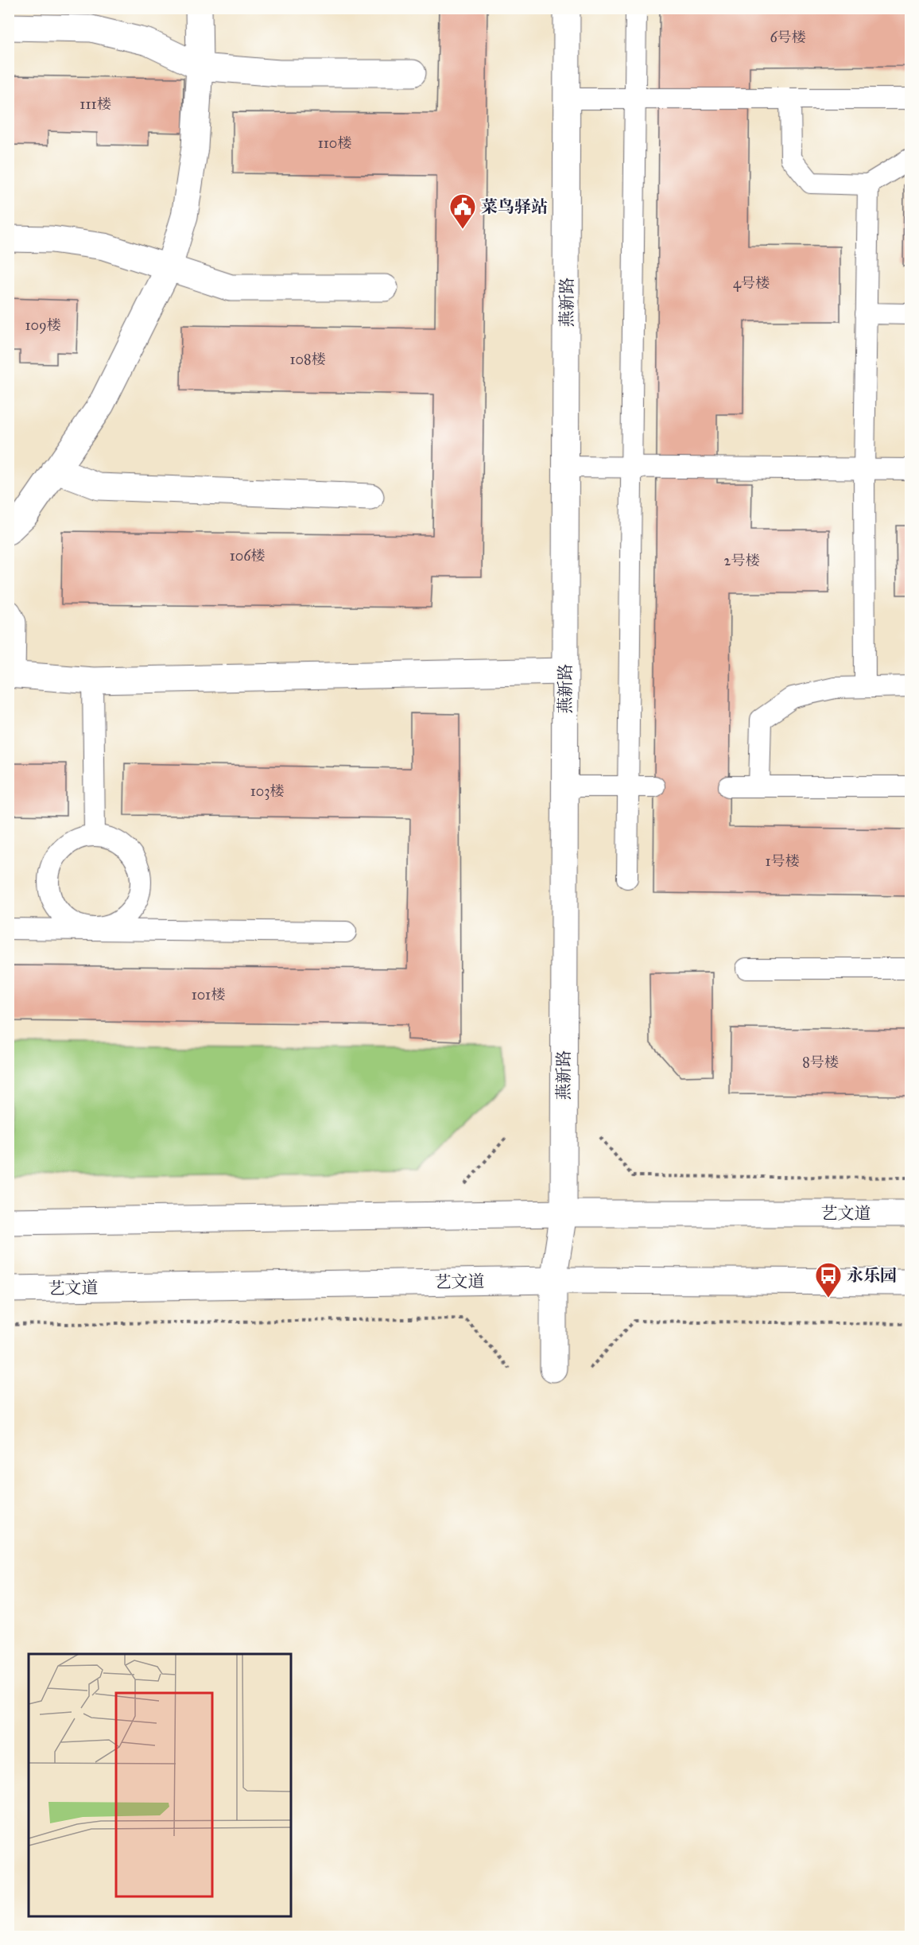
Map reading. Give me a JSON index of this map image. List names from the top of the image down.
{
  "streets": {
    "street": ["燕新路", "艺文道"]
  },
  "crossings": [
    ["燕新路", "艺文道"]
  ],
  "places": {
    "public building": ["菜鸟驿站"],
    "bus stop": ["永乐园"]
  },
  "house_numbers": [
    "6号楼",
    "111楼",
    "110楼",
    "4号楼",
    "109楼",
    "108楼",
    "106楼",
    "2号楼",
    "103楼",
    "1号楼",
    "101楼",
    "8号楼"
  ]
}
